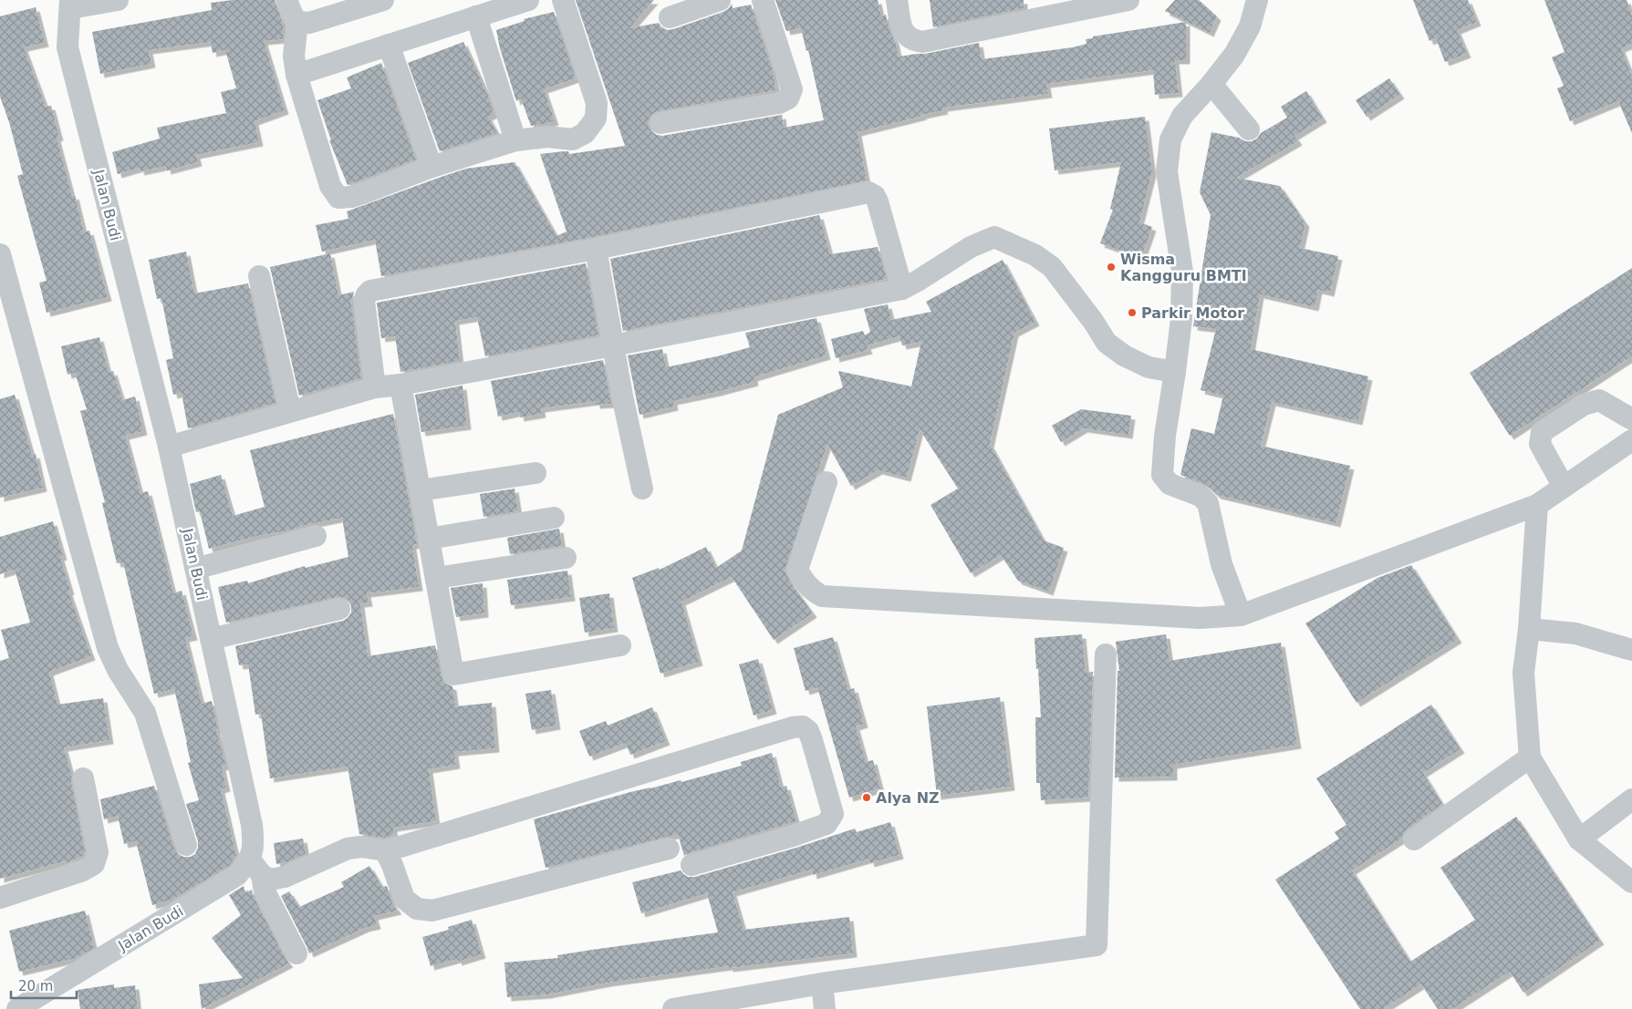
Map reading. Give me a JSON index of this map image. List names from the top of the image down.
{
  "streets": {
    "street": ["Jalan Budi"]
  },
  "places": ["Wisma Kangguru BMTI", "Parkir Motor", "Alya NZ"],
  "scale_bar": "20 m"
}
